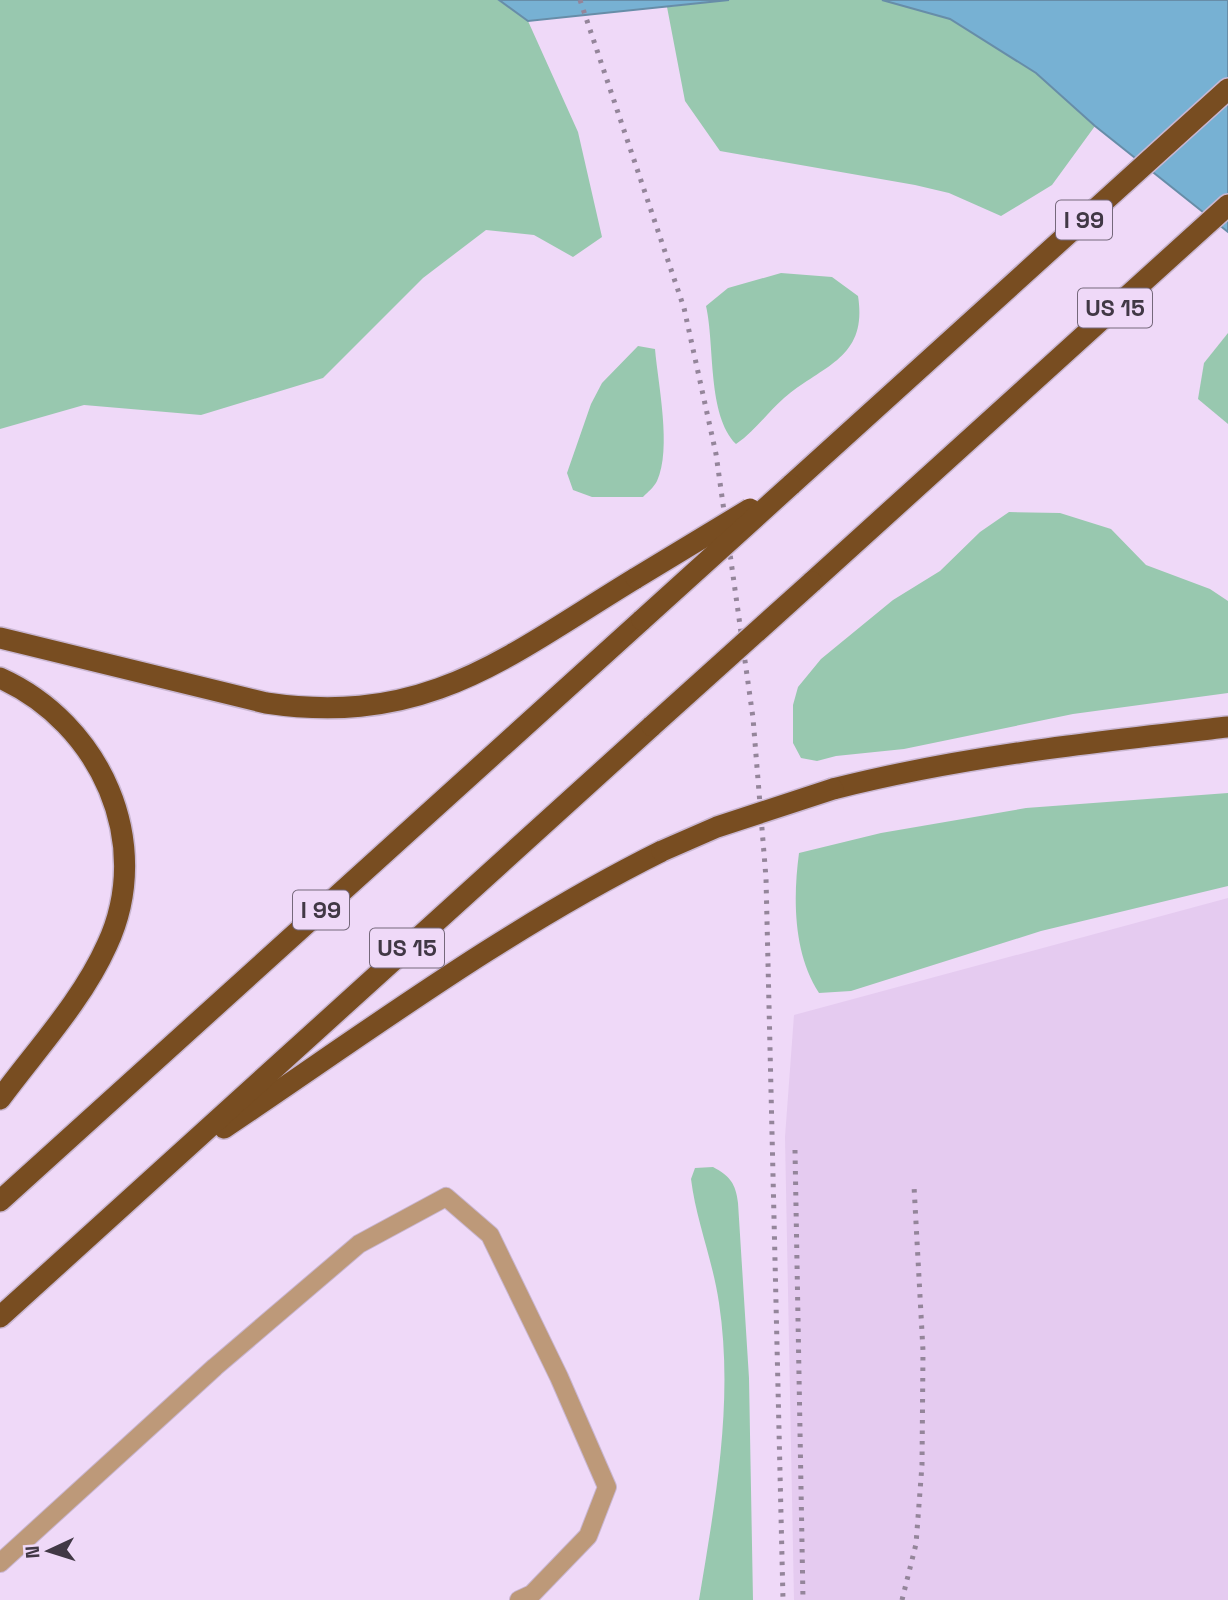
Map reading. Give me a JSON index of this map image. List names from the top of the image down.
{
  "streets": {
    "highway": ["I 99", "US 15"]
  },
  "north": "left"
}
